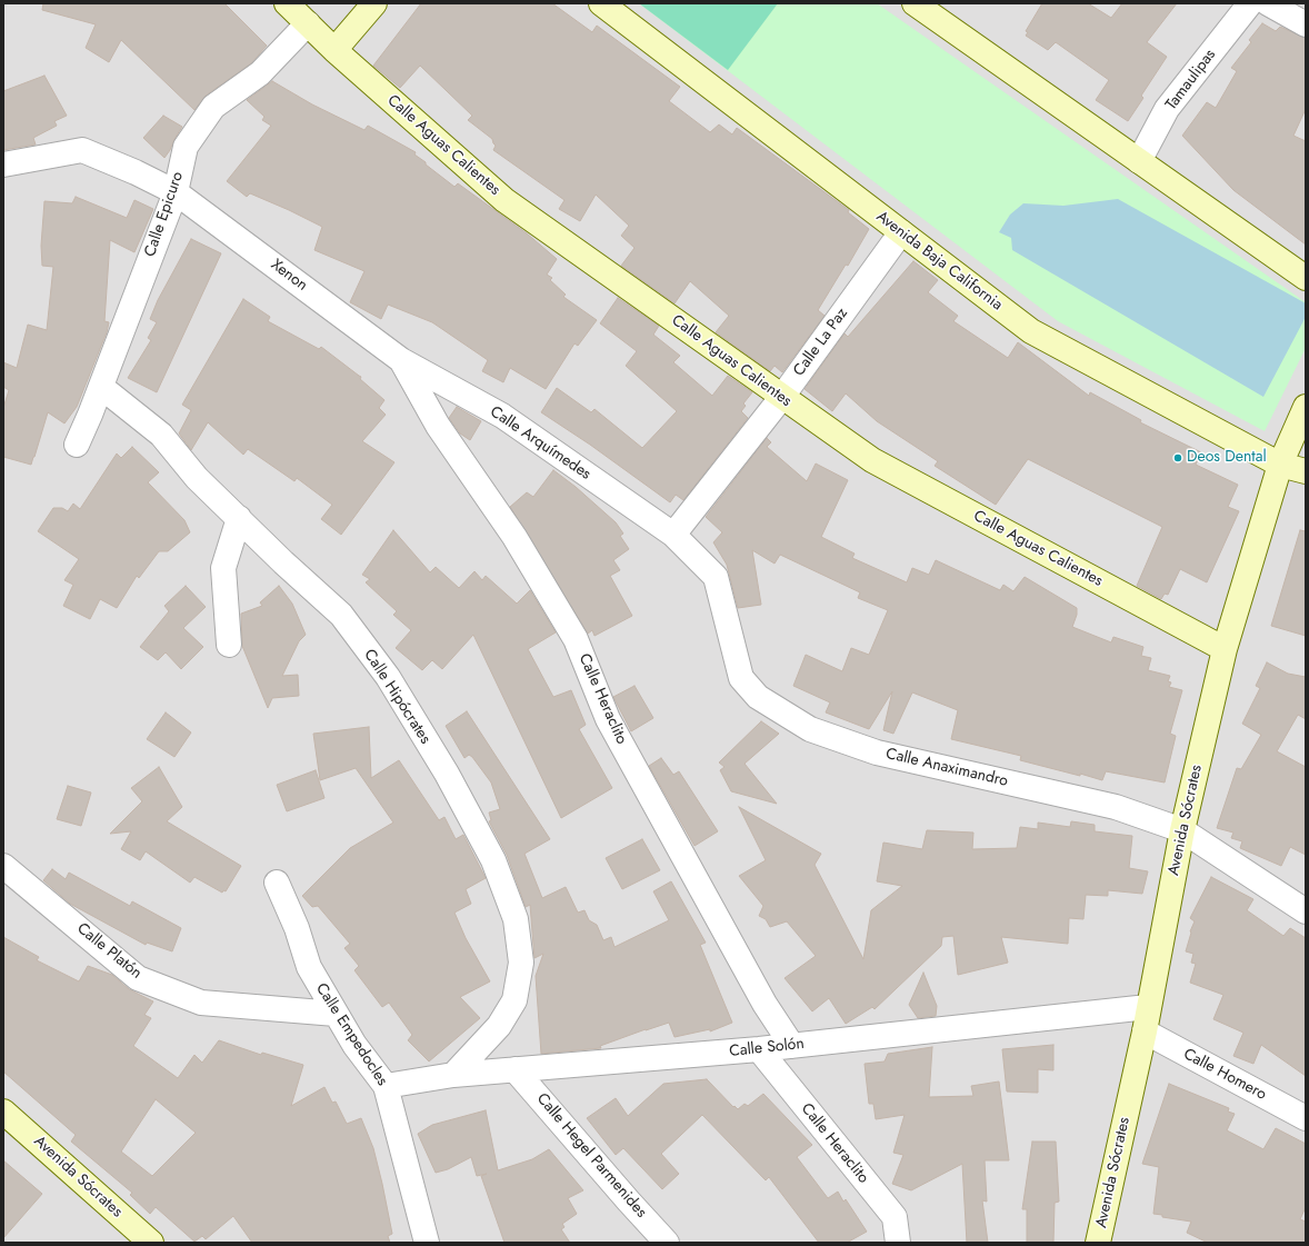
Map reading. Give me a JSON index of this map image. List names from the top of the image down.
{
  "streets": {
    "street": [
      "Tamaulipas",
      "Calle Aguas Calientes",
      "Calle Epicuro",
      "Avenida Baja California",
      "Xenon",
      "Calle La Paz",
      "Calle Arquímedes",
      "Calle Hipócrates",
      "Calle Heraclito",
      "Calle Anaximandro",
      "Avenida Sócrates",
      "Calle Platón",
      "Calle Empedocles",
      "Calle Solón",
      "Calle Homero",
      "Calle Hegel Parmenides"
    ]
  },
  "crossings": [
    ["Calle Aguas Calientes", "Calle Epicuro"],
    ["Calle Aguas Calientes", "Calle La Paz"],
    ["Calle Aguas Calientes", "Avenida Sócrates"],
    ["Calle Epicuro", "Xenon"],
    ["Calle Epicuro", "Calle Hipócrates"],
    ["Avenida Baja California", "Calle La Paz"],
    ["Avenida Baja California", "Avenida Sócrates"],
    ["Xenon", "Calle Arquímedes"],
    ["Xenon", "Calle Heraclito"],
    ["Calle La Paz", "Calle Arquímedes"],
    ["Calle La Paz", "Calle Anaximandro"],
    ["Calle Arquímedes", "Calle Heraclito"],
    ["Calle Arquímedes", "Calle Anaximandro"],
    ["Calle Hipócrates", "Calle Solón"],
    ["Calle Heraclito", "Calle Solón"],
    ["Calle Anaximandro", "Avenida Sócrates"],
    ["Avenida Sócrates", "Calle Solón"],
    ["Avenida Sócrates", "Calle Homero"],
    ["Calle Platón", "Calle Empedocles"],
    ["Calle Empedocles", "Calle Solón"],
    ["Calle Solón", "Calle Hegel Parmenides"]
  ],
  "places": ["Deos Dental"]
}
